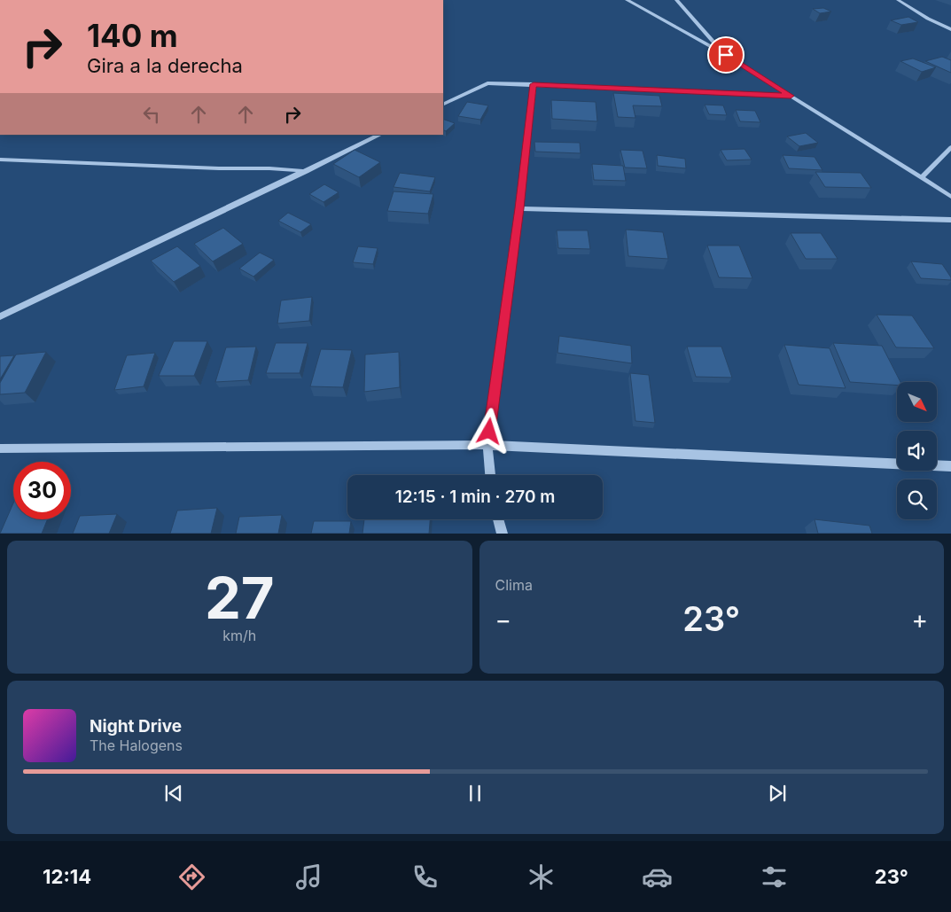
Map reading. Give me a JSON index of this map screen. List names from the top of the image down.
{
  "north": "bottom right",
  "page": {
    "turn": ["140 m", "Gira a la derecha"],
    "limit": "30",
    "trip": "12:15 · 1 min · 270 m",
    "tile": [
      ["27", "km/h"],
      "Clima"
    ],
    "heat": ["−", "23°", "+"],
    "song": ["Night Drive", "The Halogens"],
    "tabs": ["12:14", "23°"]
  }
}
